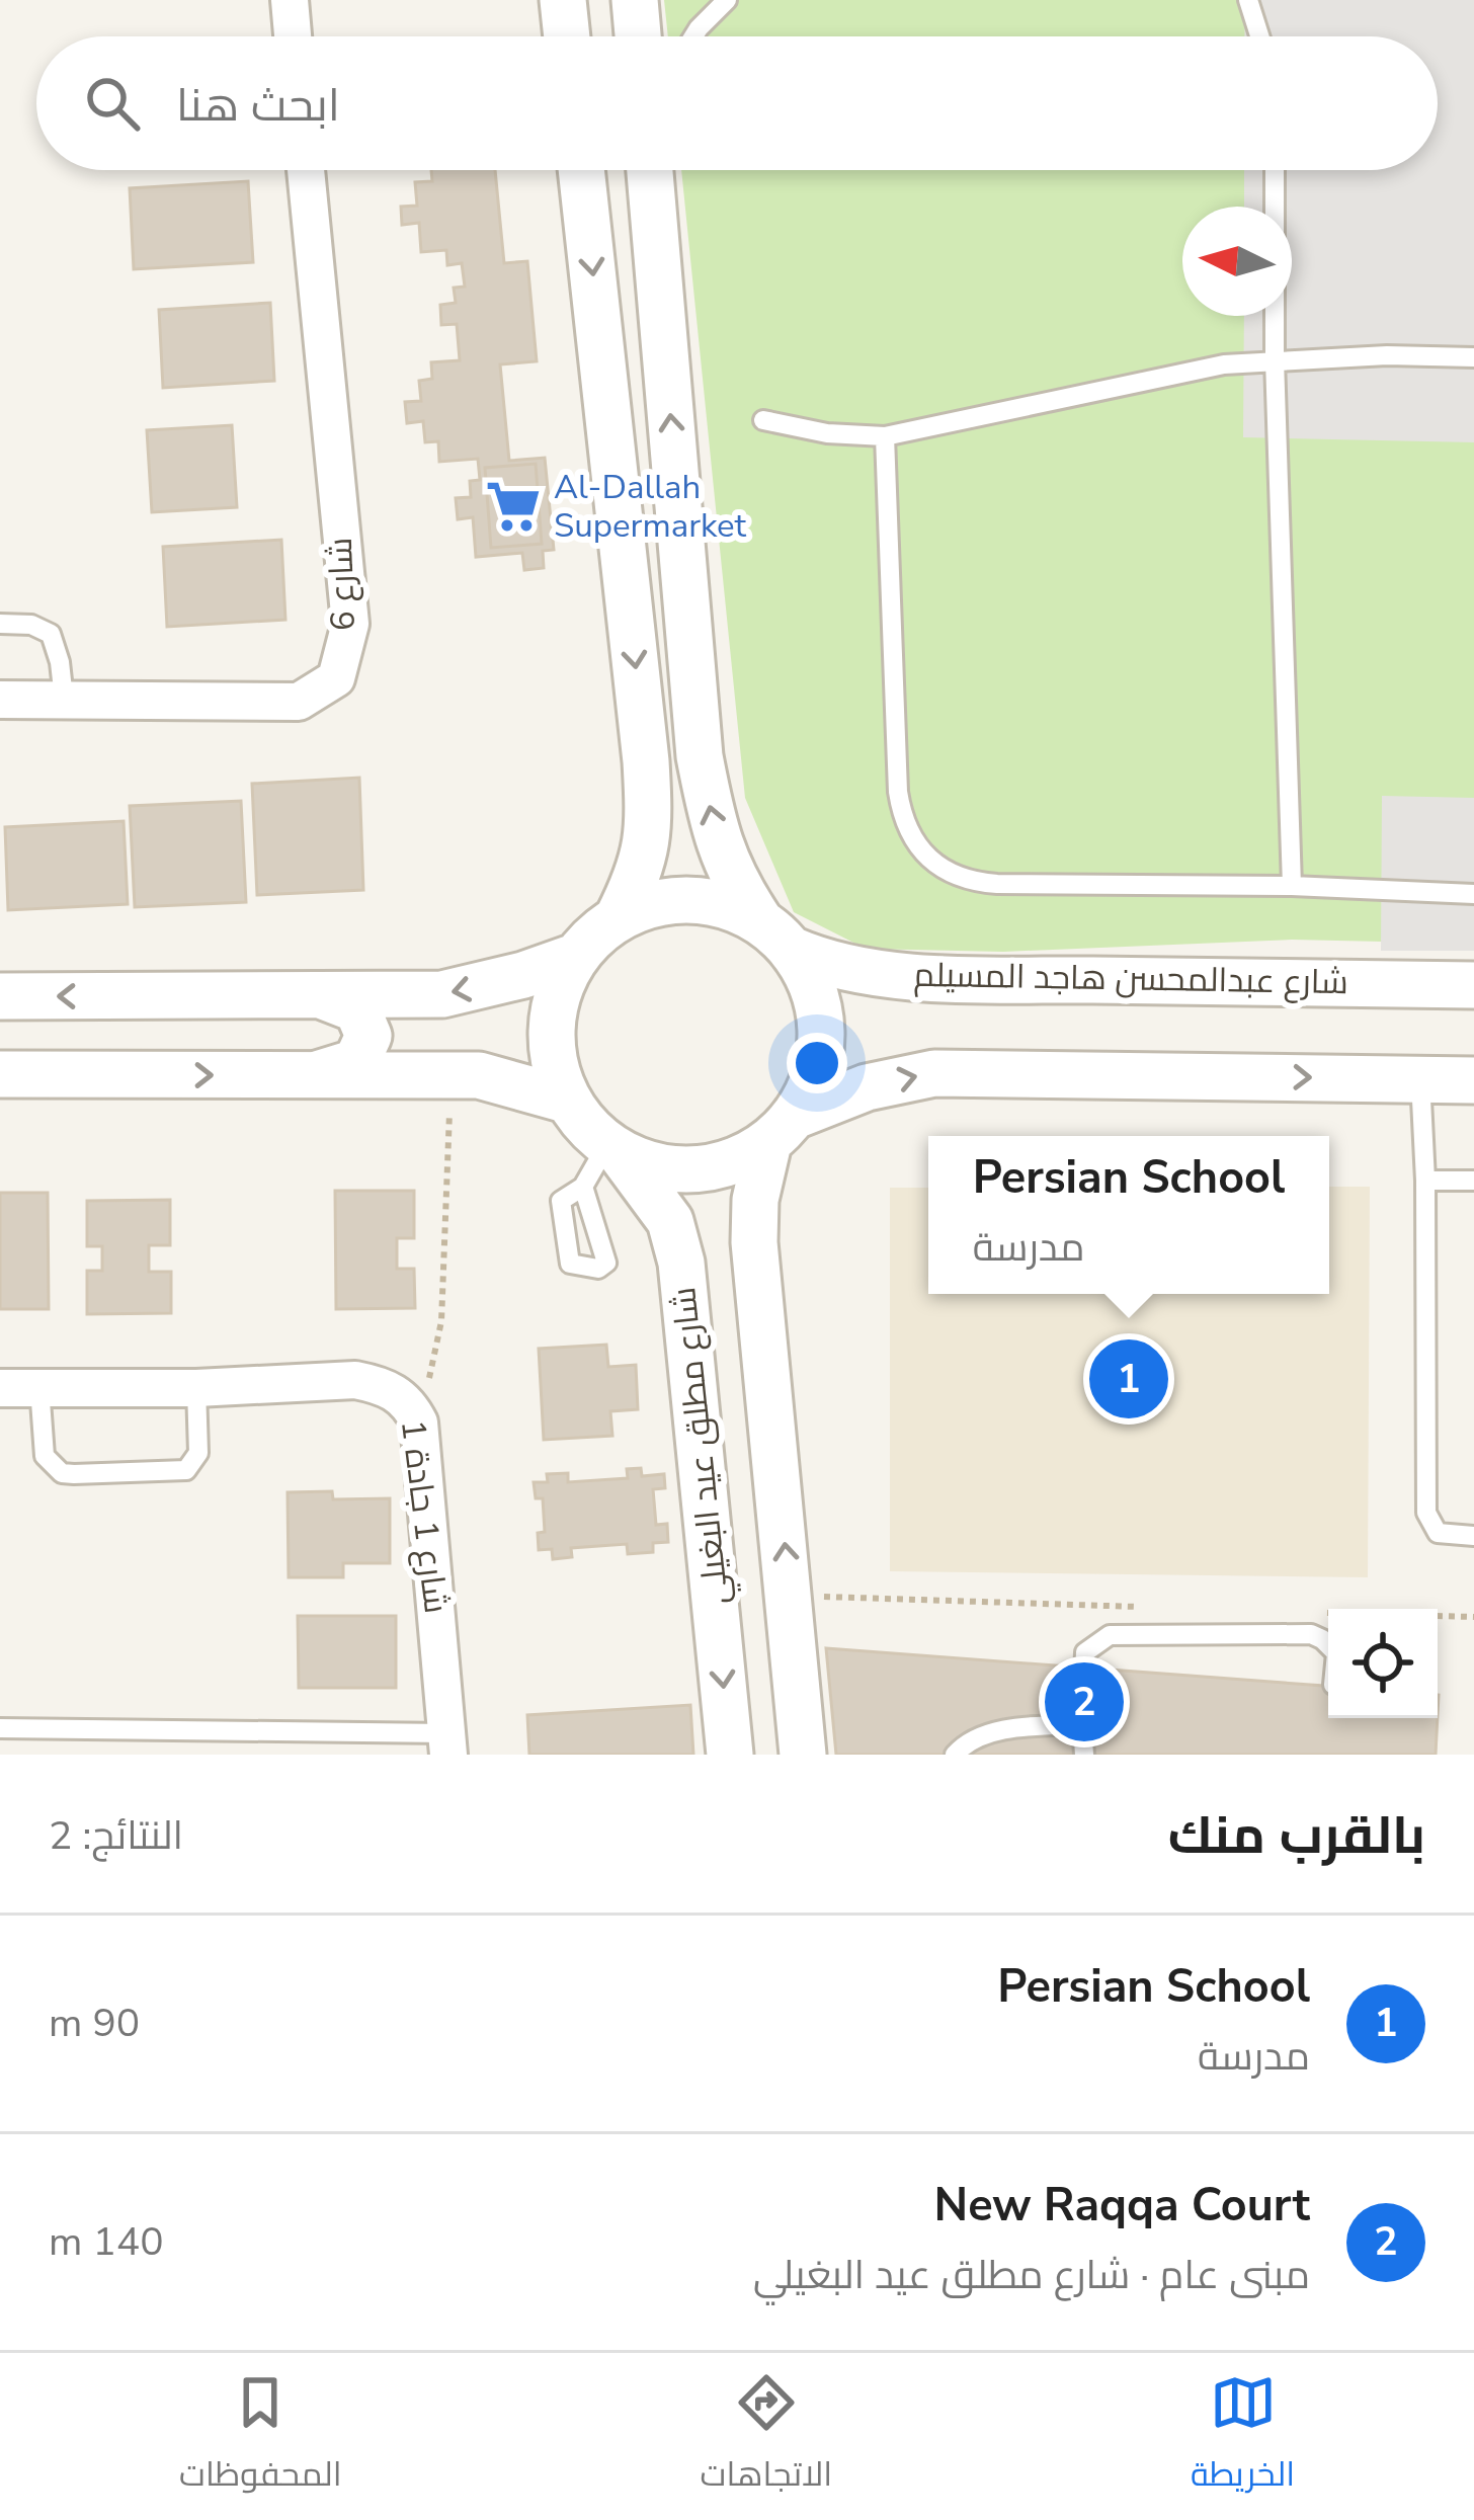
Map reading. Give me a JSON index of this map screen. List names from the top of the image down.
{
  "streets": {
    "street": [
      "شارع 6",
      "شارع عبدالمحسن هاجد المسيلم",
      "شارع مطلق عيد البغيلي",
      "شارع 1 جادة 1"
    ]
  },
  "crossings": [
    ["شارع عبدالمحسن هاجد المسيلم", "شارع مطلق عيد البغيلي"]
  ],
  "places": {
    "supermarket": ["Al-Dallah Supermarket"]
  },
  "north": "left",
  "page": {
    "search": "ابحث هنا",
    "popup": ["Persian School", "مدرسة"],
    "pins": ["1", "2"],
    "heading": ["بالقرب منك", "النتائج: 2"],
    "list": [
      {
        "mark": "1",
        "name": "Persian School",
        "note": "مدرسة",
        "value": "90 m"
      },
      {
        "mark": "2",
        "name": "New Raqqa Court",
        "note": "مبنى عام · شارع مطلق عيد البغيلي",
        "value": "140 m"
      }
    ],
    "nav": ["الخريطة", "الاتجاهات", "المحفوظات"]
  }
}
